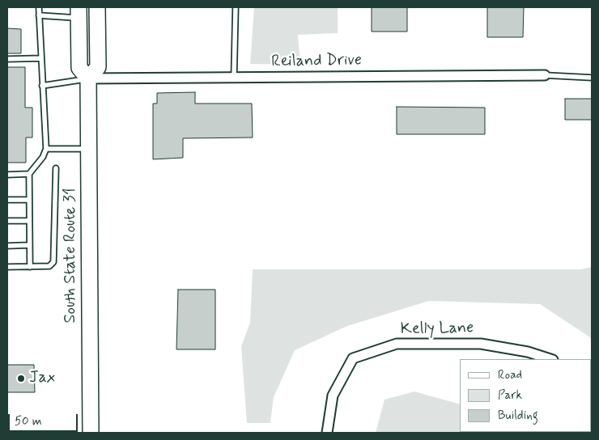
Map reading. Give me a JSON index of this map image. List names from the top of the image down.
{
  "streets": {
    "main road": ["South State Route 31"],
    "street": ["Reiland Drive", "Kelly Lane"]
  },
  "crossings": [
    ["Reiland Drive", "South State Route 31"]
  ],
  "places": ["Jax"],
  "legend": ["Road", "Park", "Building"],
  "scale_bar": "50 m"
}
